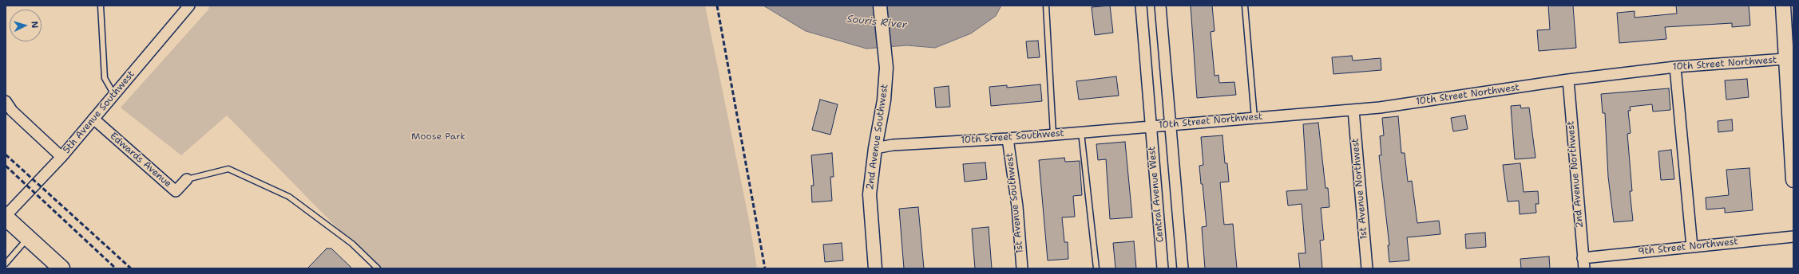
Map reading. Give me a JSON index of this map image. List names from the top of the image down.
{
  "streets": {
    "street": [
      "10th Street Northwest",
      "5th Avenue Southwest",
      "2nd Avenue Southwest",
      "10th Street Southwest",
      "Edwards Avenue",
      "2nd Avenue Northwest",
      "1st Avenue Northwest",
      "Central Avenue West",
      "1st Avenue Southwest",
      "9th Street Northwest"
    ]
  },
  "crossings": [
    ["10th Street Northwest", "10th Street Southwest"],
    ["10th Street Northwest", "2nd Avenue Northwest"],
    ["10th Street Northwest", "1st Avenue Northwest"],
    ["10th Street Northwest", "Central Avenue West"],
    ["5th Avenue Southwest", "Edwards Avenue"],
    ["2nd Avenue Southwest", "10th Street Southwest"],
    ["10th Street Southwest", "Central Avenue West"],
    ["10th Street Southwest", "1st Avenue Southwest"],
    ["2nd Avenue Northwest", "9th Street Northwest"]
  ],
  "water": ["Souris River"],
  "parks": ["Moose Park"],
  "north": "right"
}
